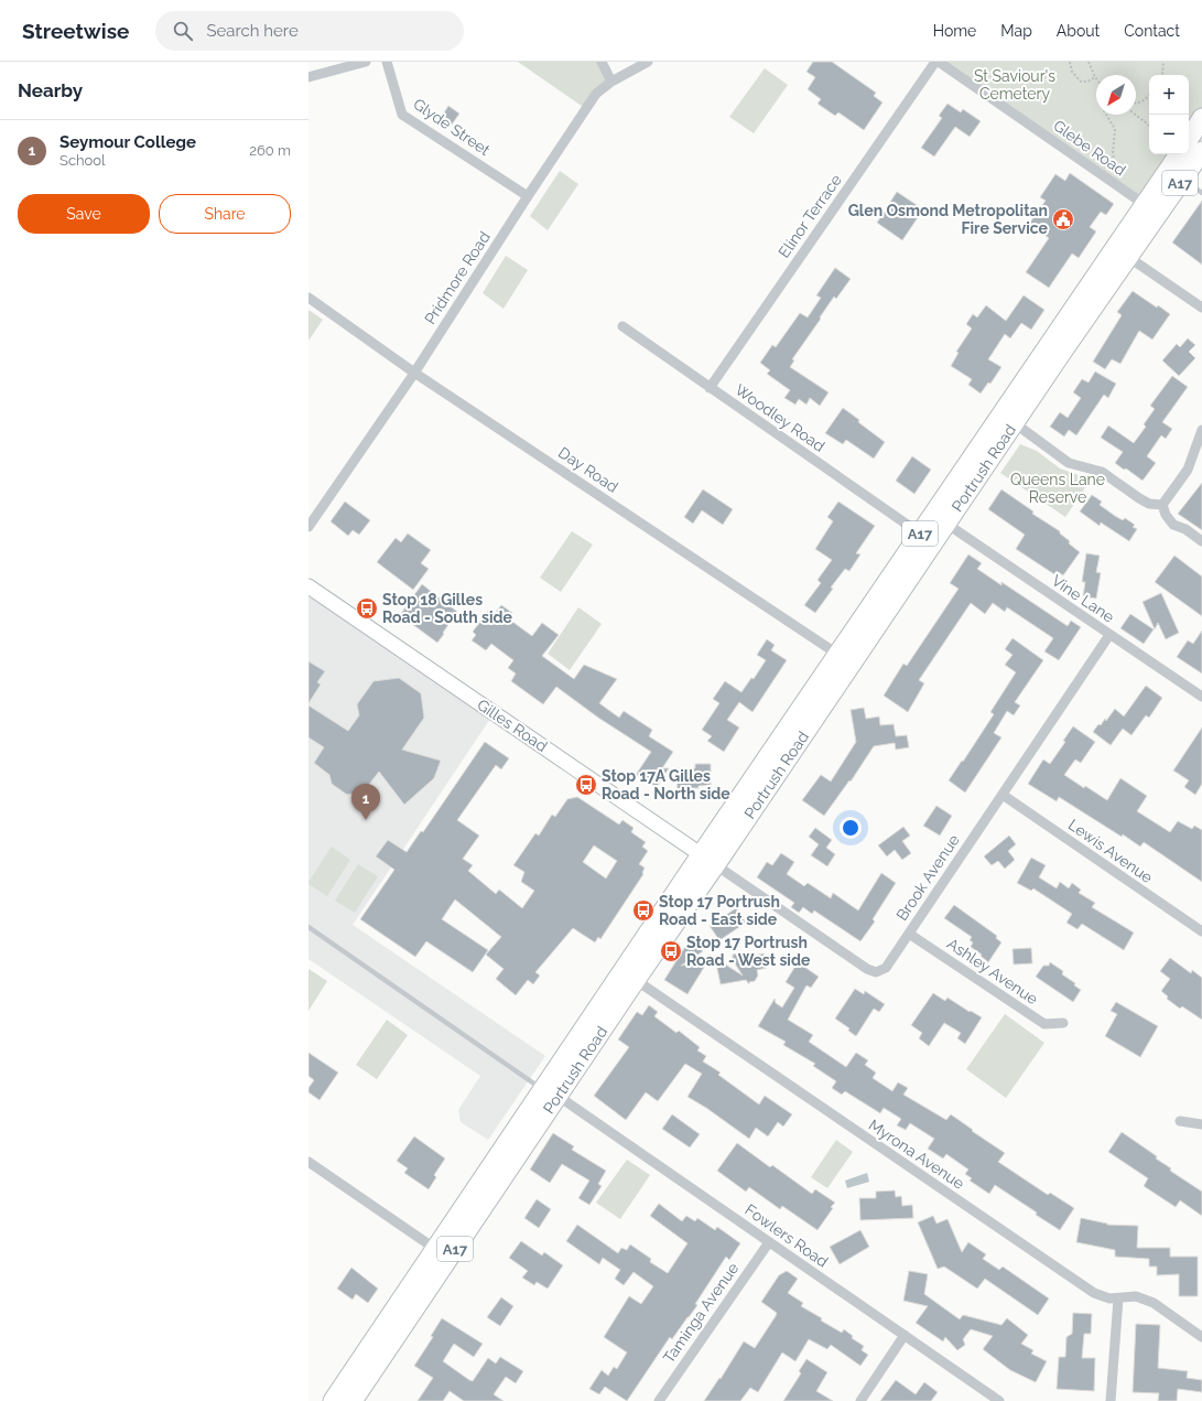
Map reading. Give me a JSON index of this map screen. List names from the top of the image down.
{
  "streets": {
    "highway": ["A17", "Portrush Road"],
    "street": [
      "Glyde Street",
      "Glebe Road",
      "Elinor Terrace",
      "Pridmore Road",
      "Woodley Road",
      "Day Road",
      "Vine Lane",
      "Gilles Road",
      "Lewis Avenue",
      "Brook Avenue",
      "Ashley Avenue",
      "Myrona Avenue",
      "Fowlers Road",
      "Taminga Avenue"
    ]
  },
  "crossings": [
    ["Glyde Street", "Pridmore Road"],
    ["Glebe Road", "Elinor Terrace"],
    ["Glebe Road", "Portrush Road"],
    ["Elinor Terrace", "Woodley Road"],
    ["Pridmore Road", "Day Road"],
    ["Woodley Road", "Portrush Road"],
    ["Portrush Road", "Day Road"],
    ["Portrush Road", "Vine Lane"],
    ["Portrush Road", "Gilles Road"],
    ["Portrush Road", "Brook Avenue"],
    ["Portrush Road", "Myrona Avenue"],
    ["Portrush Road", "Fowlers Road"],
    ["Vine Lane", "Brook Avenue"],
    ["Gilles Road", "Brook Avenue"],
    ["Lewis Avenue", "Brook Avenue"],
    ["Brook Avenue", "Ashley Avenue"],
    ["Fowlers Road", "Taminga Avenue"]
  ],
  "parks": ["St Saviour's Cemetery", "Queens Lane Reserve"],
  "places": {
    "public building": ["Glen Osmond Metropolitan Fire Service"],
    "bus stop": [
      "Stop 18 Gilles Road - South side",
      "Stop 17A Gilles Road - North side",
      "Stop 17 Portrush Road - East side",
      "Stop 17 Portrush Road - West side"
    ]
  },
  "north": "bottom left",
  "page": {
    "header": "Streetwise",
    "search": "Search here",
    "nav": [
      "Home",
      "Map",
      "About",
      "Contact"
    ],
    "heading": "Nearby",
    "map_buttons": ["+", "−"],
    "list": [
      {
        "mark": "1",
        "name": "Seymour College",
        "note": "School",
        "value": "260 m"
      }
    ],
    "buttons": ["Save", "Share"],
    "pins": "1"
  }
}
